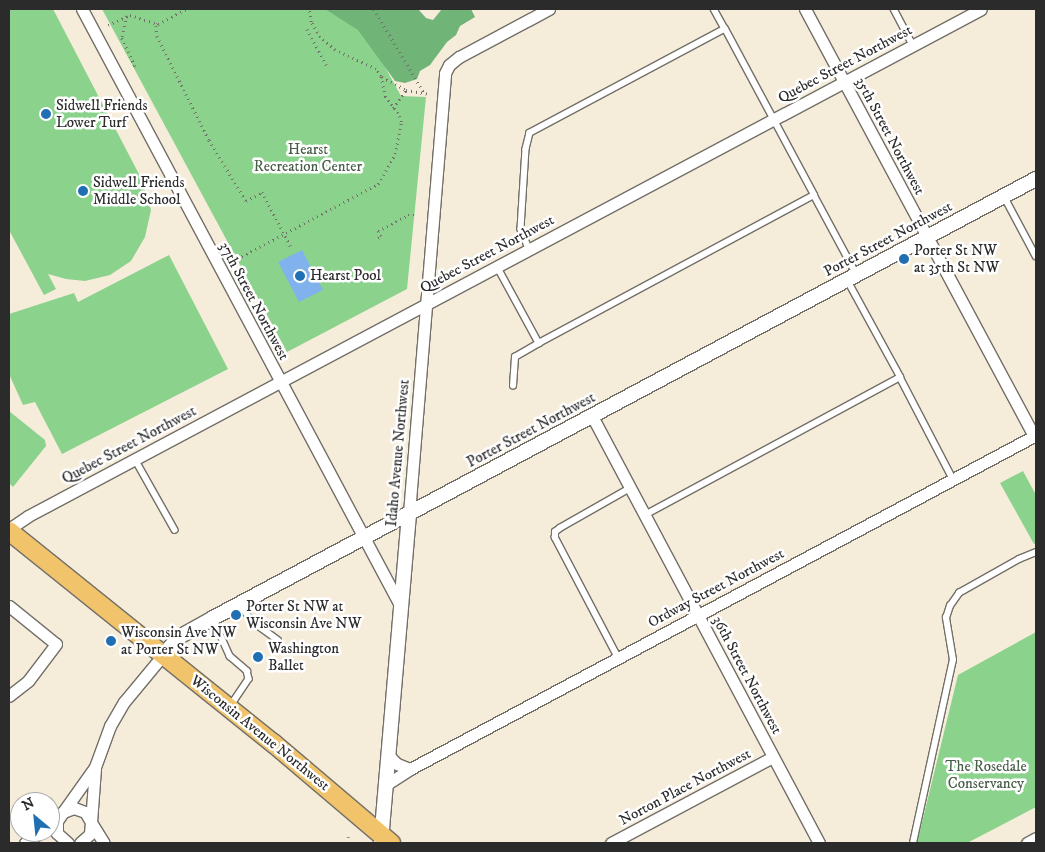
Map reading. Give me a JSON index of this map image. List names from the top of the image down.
{
  "streets": {
    "main road": ["Wisconsin Avenue Northwest"],
    "street": [
      "Quebec Street Northwest",
      "35th Street Northwest",
      "Porter Street Northwest",
      "37th Street Northwest",
      "Idaho Avenue Northwest",
      "Ordway Street Northwest",
      "36th Street Northwest",
      "Norton Place Northwest"
    ]
  },
  "crossings": [
    ["Quebec Street Northwest", "35th Street Northwest"],
    ["Quebec Street Northwest", "37th Street Northwest"],
    ["Quebec Street Northwest", "Idaho Avenue Northwest"],
    ["Quebec Street Northwest", "Wisconsin Avenue Northwest"],
    ["35th Street Northwest", "Porter Street Northwest"],
    ["35th Street Northwest", "Ordway Street Northwest"],
    ["Porter Street Northwest", "37th Street Northwest"],
    ["Porter Street Northwest", "Idaho Avenue Northwest"],
    ["Porter Street Northwest", "36th Street Northwest"],
    ["Porter Street Northwest", "Wisconsin Avenue Northwest"],
    ["37th Street Northwest", "Idaho Avenue Northwest"],
    ["Idaho Avenue Northwest", "Ordway Street Northwest"],
    ["Idaho Avenue Northwest", "Wisconsin Avenue Northwest"],
    ["Ordway Street Northwest", "36th Street Northwest"],
    ["36th Street Northwest", "Norton Place Northwest"]
  ],
  "parks": ["Hearst Recreation Center", "The Rosedale Conservancy"],
  "places": [
    "Sidwell Friends Lower Turf",
    "Sidwell Friends Middle School",
    "Porter St NW at 35th St NW",
    "Hearst Pool",
    "Porter St NW at Wisconsin Ave NW",
    "Wisconsin Ave NW at Porter St NW",
    "Washington Ballet"
  ],
  "north": "top left"
}
